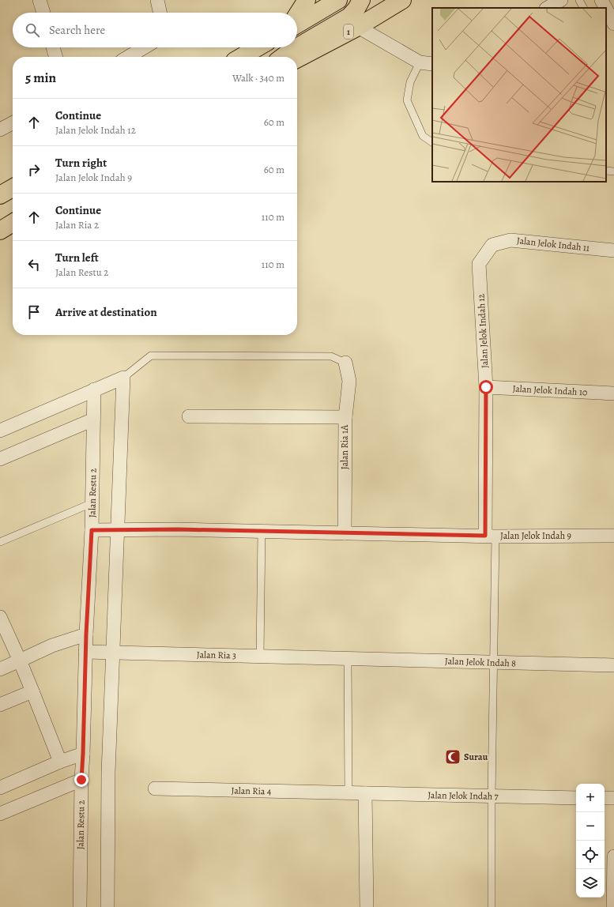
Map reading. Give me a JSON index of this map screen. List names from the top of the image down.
{
  "streets": {
    "main road": ["1"],
    "street": [
      "Jalan Jelok Indah 11",
      "Jalan Jelok Indah 12",
      "Jalan Jelok Indah 10",
      "Jalan Ria 1A",
      "Jalan Restu 2",
      "Jalan Jelok Indah 9",
      "Jalan Ria 3",
      "Jalan Jelok Indah 8",
      "Jalan Ria 4",
      "Jalan Jelok Indah 7"
    ]
  },
  "crossings": [
    ["Jalan Jelok Indah 11", "Jalan Jelok Indah 12"],
    ["Jalan Jelok Indah 12", "Jalan Jelok Indah 10"],
    ["Jalan Jelok Indah 12", "Jalan Jelok Indah 9"],
    ["Jalan Ria 1A", "Jalan Jelok Indah 9"],
    ["Jalan Restu 2", "Jalan Jelok Indah 9"],
    ["Jalan Restu 2", "Jalan Ria 3"],
    ["Jalan Ria 3", "Jalan Jelok Indah 8"],
    ["Jalan Ria 4", "Jalan Jelok Indah 7"]
  ],
  "places": {
    "mosque": ["Surau"]
  },
  "page": {
    "search": "Search here",
    "heading": ["5 min", "Walk · 340 m"],
    "list": [
      ["Continue", "Jalan Jelok Indah 12", "60 m"],
      ["Turn right", "Jalan Jelok Indah 9", "60 m"],
      ["Continue", "Jalan Ria 2", "110 m"],
      ["Turn left", "Jalan Restu 2", "110 m"],
      "Arrive at destination"
    ],
    "map_buttons": ["+", "−"]
  }
}
